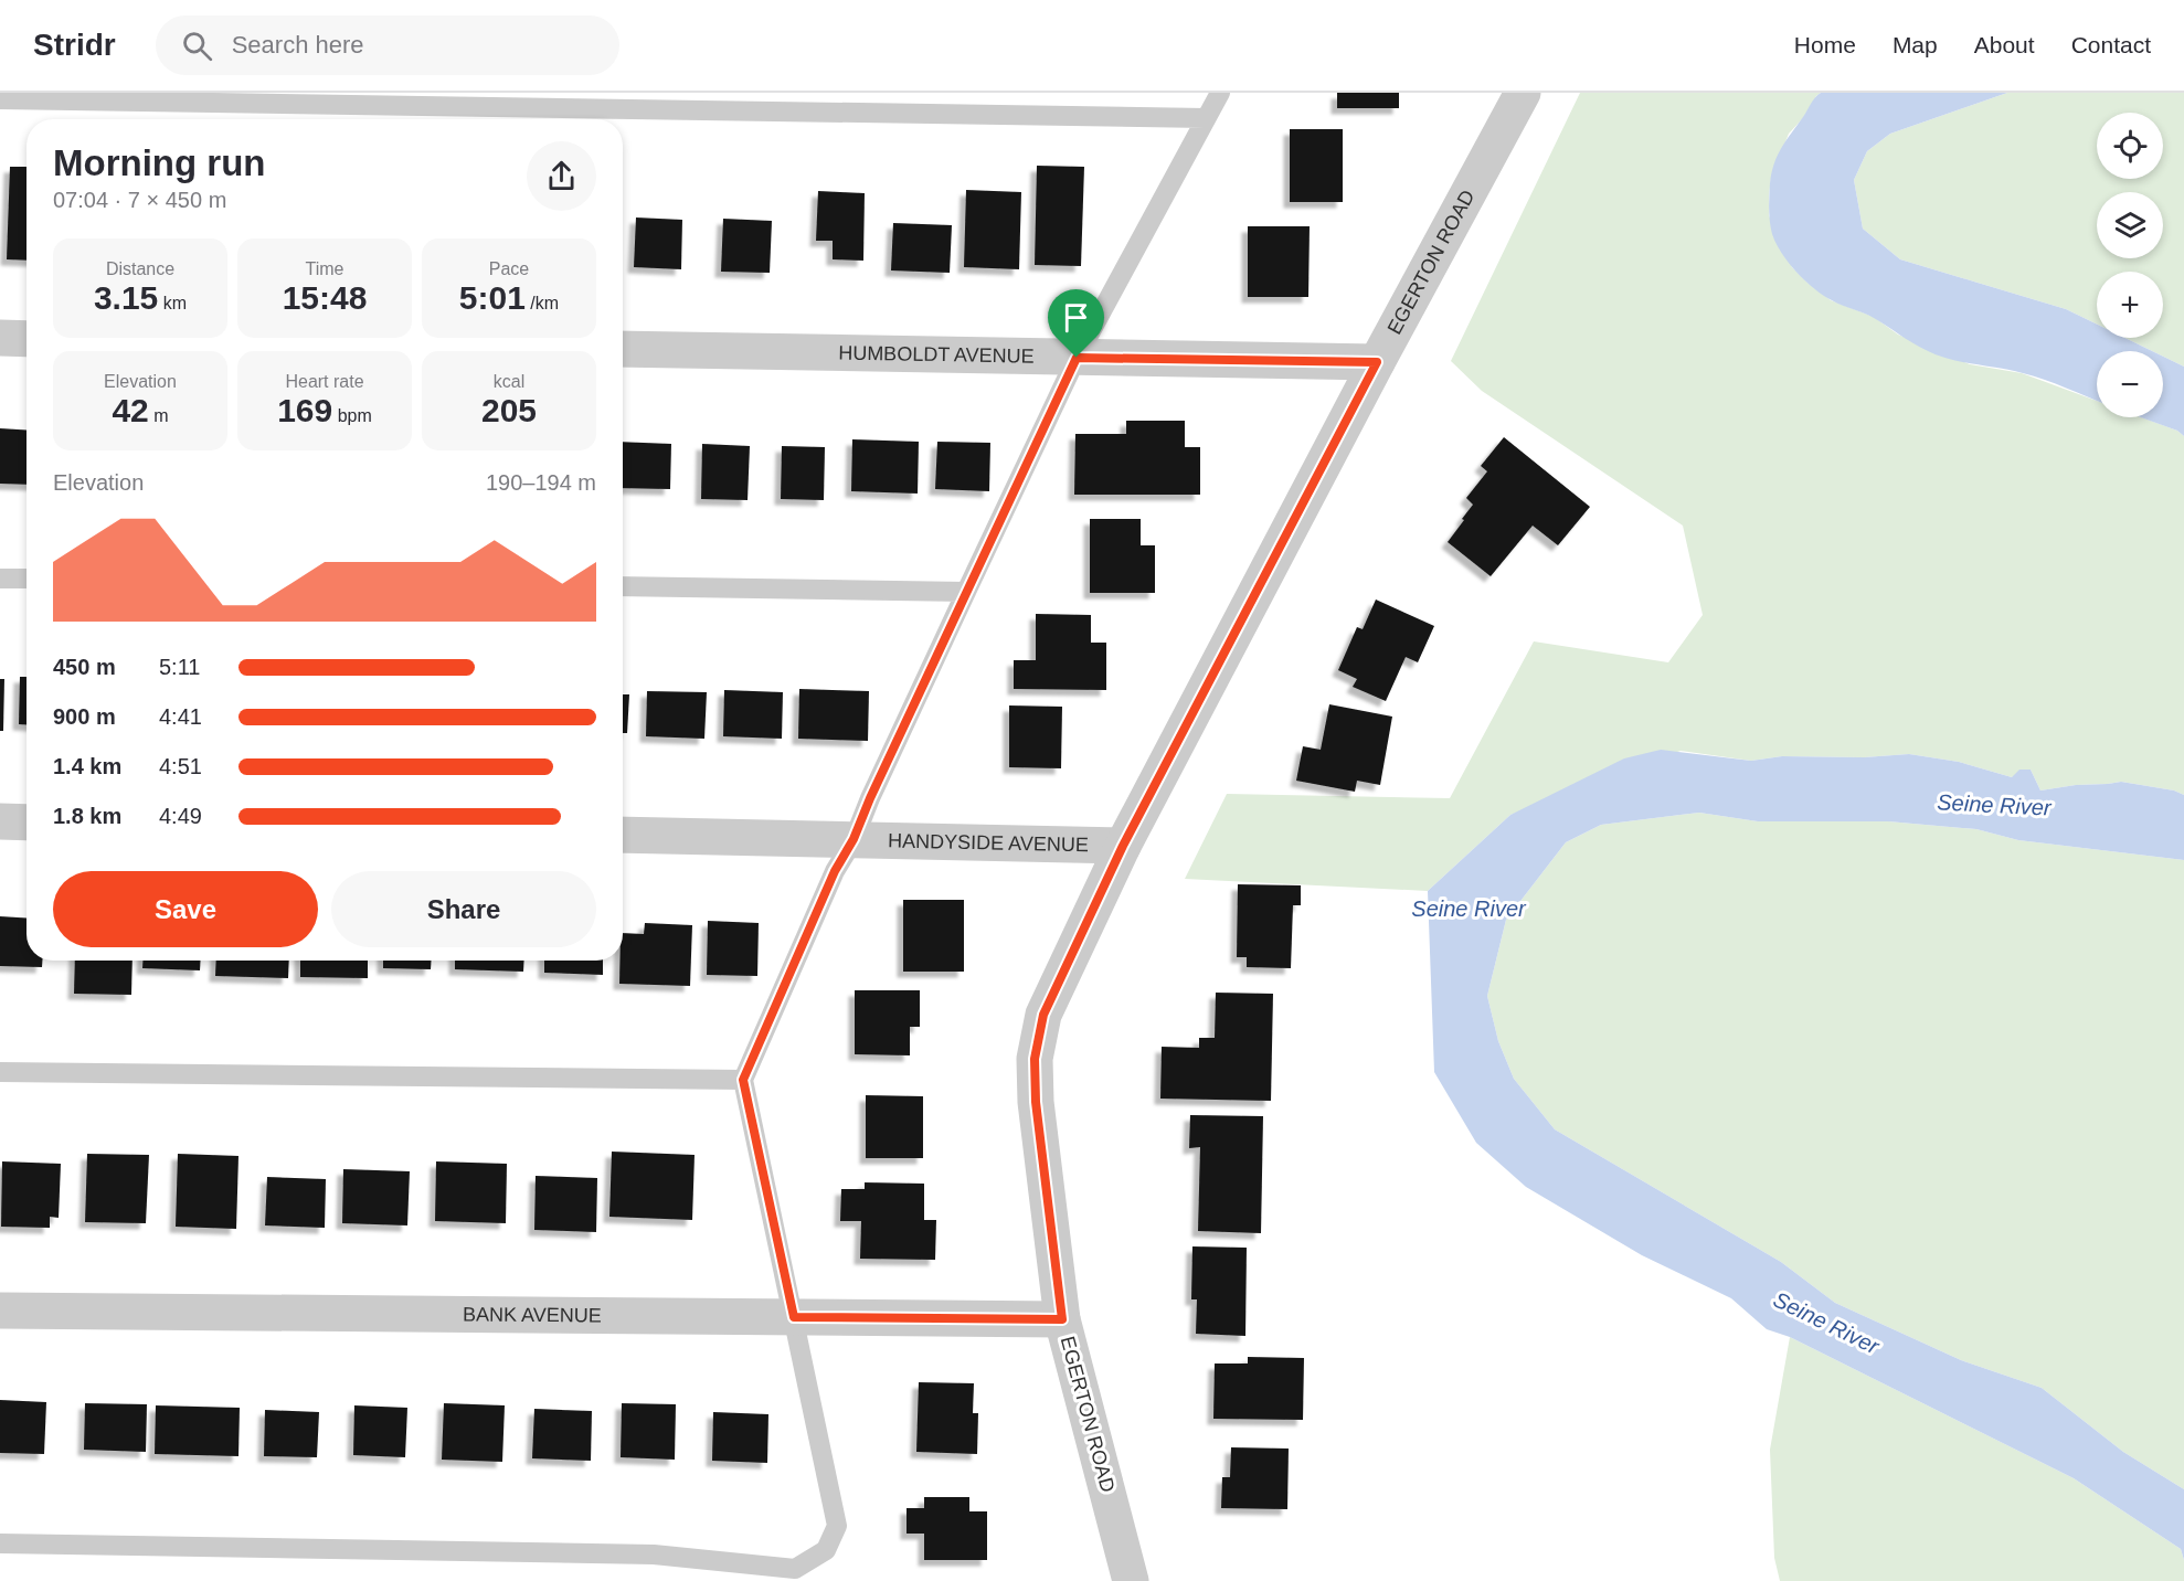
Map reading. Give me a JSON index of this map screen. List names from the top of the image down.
{
  "streets": {
    "street": [
      "EGERTON ROAD",
      "HUMBOLDT AVENUE",
      "HANDYSIDE AVENUE",
      "BANK AVENUE"
    ]
  },
  "crossings": [
    ["EGERTON ROAD", "HUMBOLDT AVENUE"],
    ["EGERTON ROAD", "HANDYSIDE AVENUE"],
    ["EGERTON ROAD", "BANK AVENUE"]
  ],
  "water": ["Seine River"],
  "page": {
    "header": "Stridr",
    "search": "Search here",
    "nav": [
      "Home",
      "Map",
      "About",
      "Contact"
    ],
    "map_buttons": ["+", "−"],
    "heading": ["Morning run", "07:04 · 7 × 450 m"],
    "stats": [
      ["Distance", "3.15 km"],
      ["Time", "15:48"],
      ["Pace", "5:01 /km"],
      ["Elevation", "42 m"],
      ["Heart rate", "169 bpm"],
      ["kcal", "205"]
    ],
    "chart": ["Elevation", "190–194 m"],
    "list": [
      {
        "name": "450 m",
        "note": "5:11"
      },
      {
        "name": "900 m",
        "note": "4:41"
      },
      {
        "name": "1.4 km",
        "note": "4:51"
      },
      {
        "name": "1.8 km",
        "note": "4:49"
      }
    ],
    "buttons": ["Save", "Share"]
  }
}
